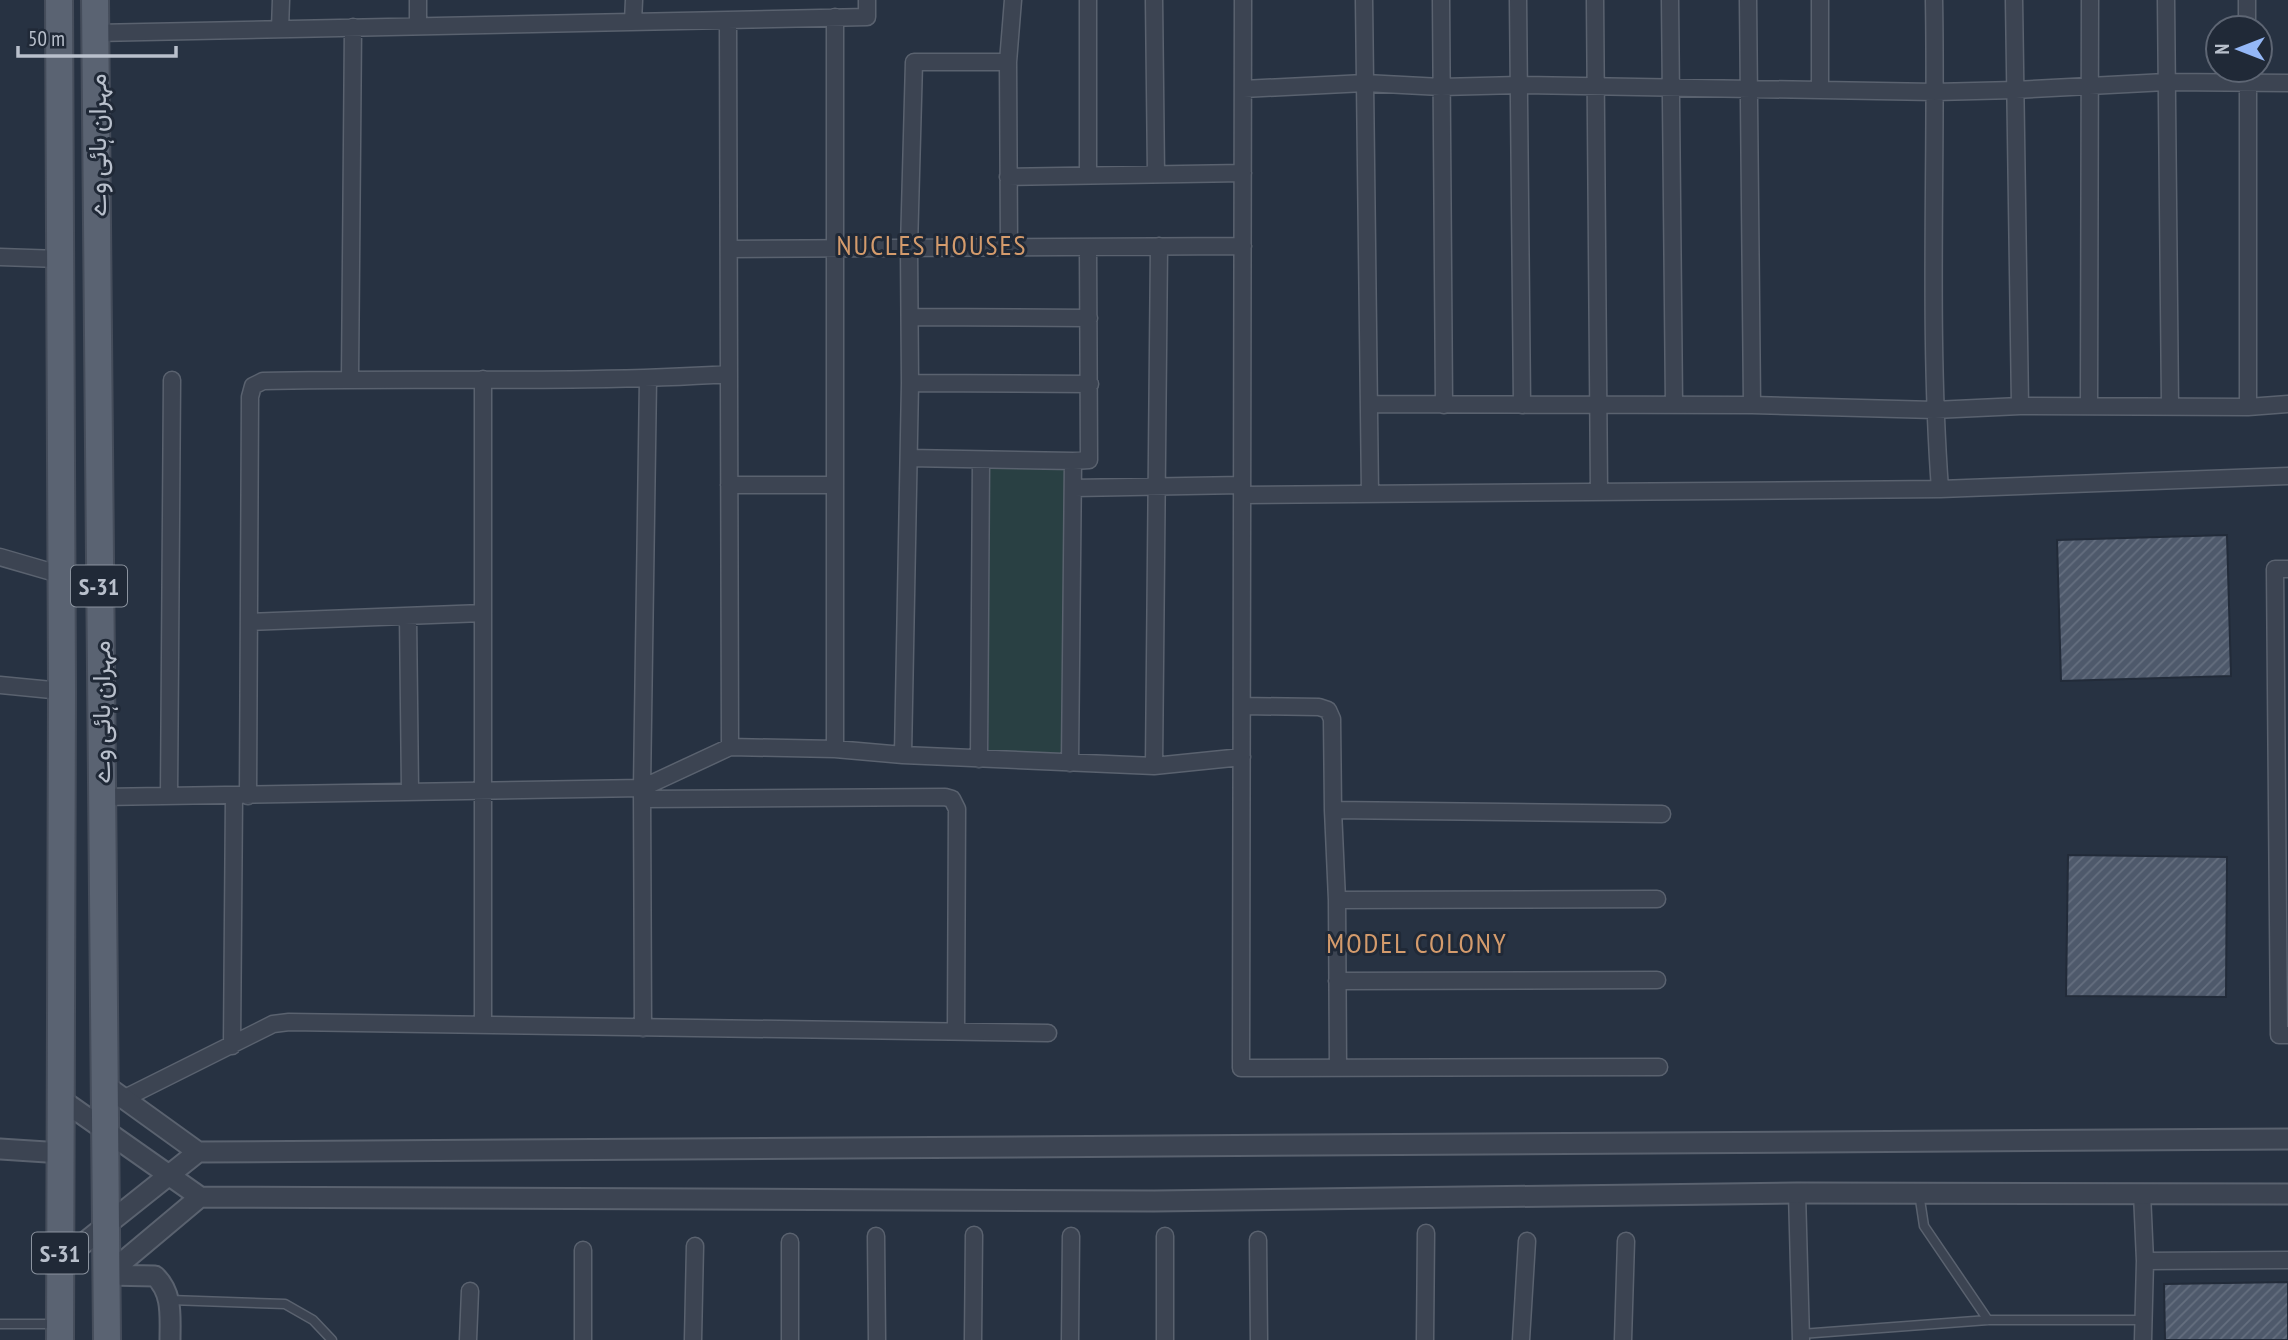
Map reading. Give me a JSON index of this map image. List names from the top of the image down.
{
  "streets": {
    "main road": ["مہران ہائی وے", "S-31"]
  },
  "districts": ["NUCLES HOUSES", "MODEL COLONY"],
  "scale_bar": "50 m",
  "north": "left"
}
